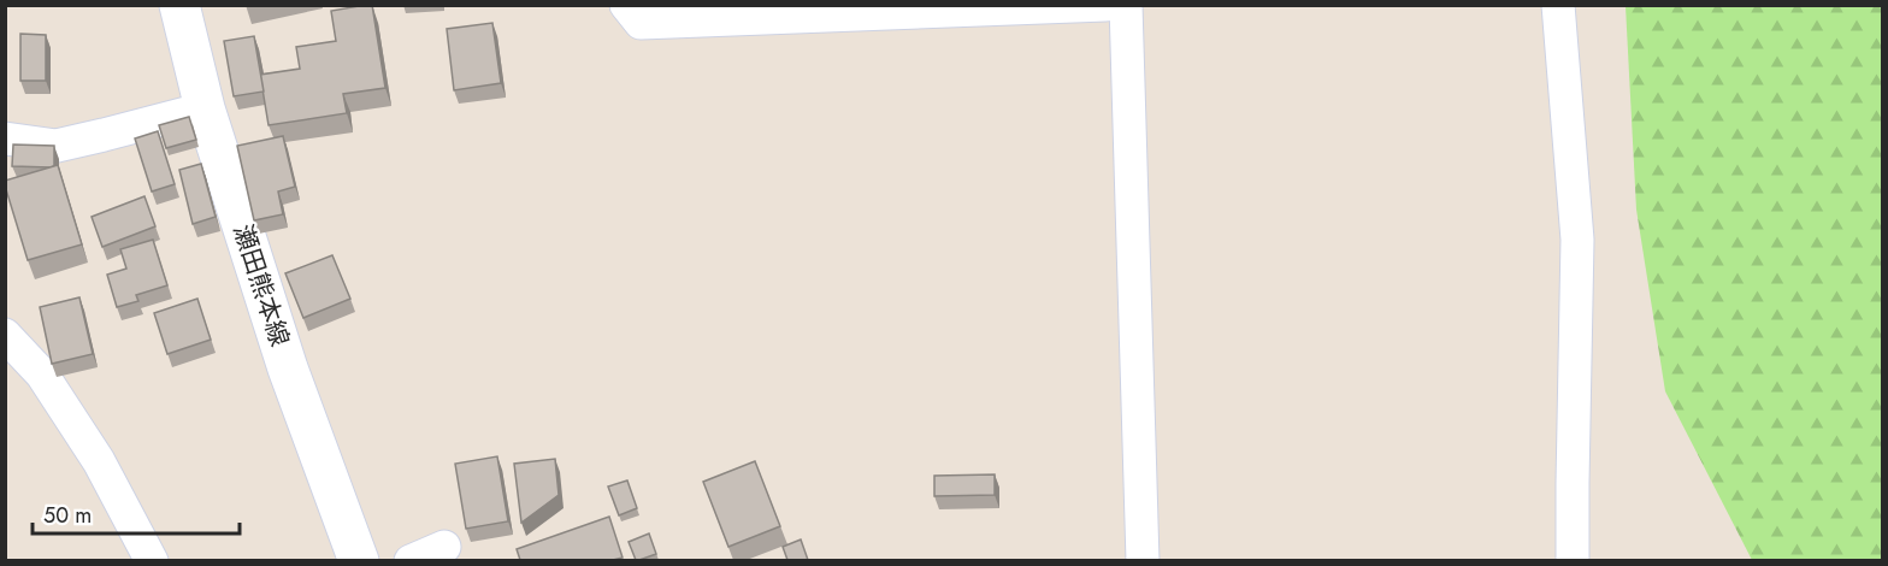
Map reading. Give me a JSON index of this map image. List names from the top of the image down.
{
  "streets": {
    "main road": ["瀬田熊本線"]
  },
  "scale_bar": "50 m"
}
